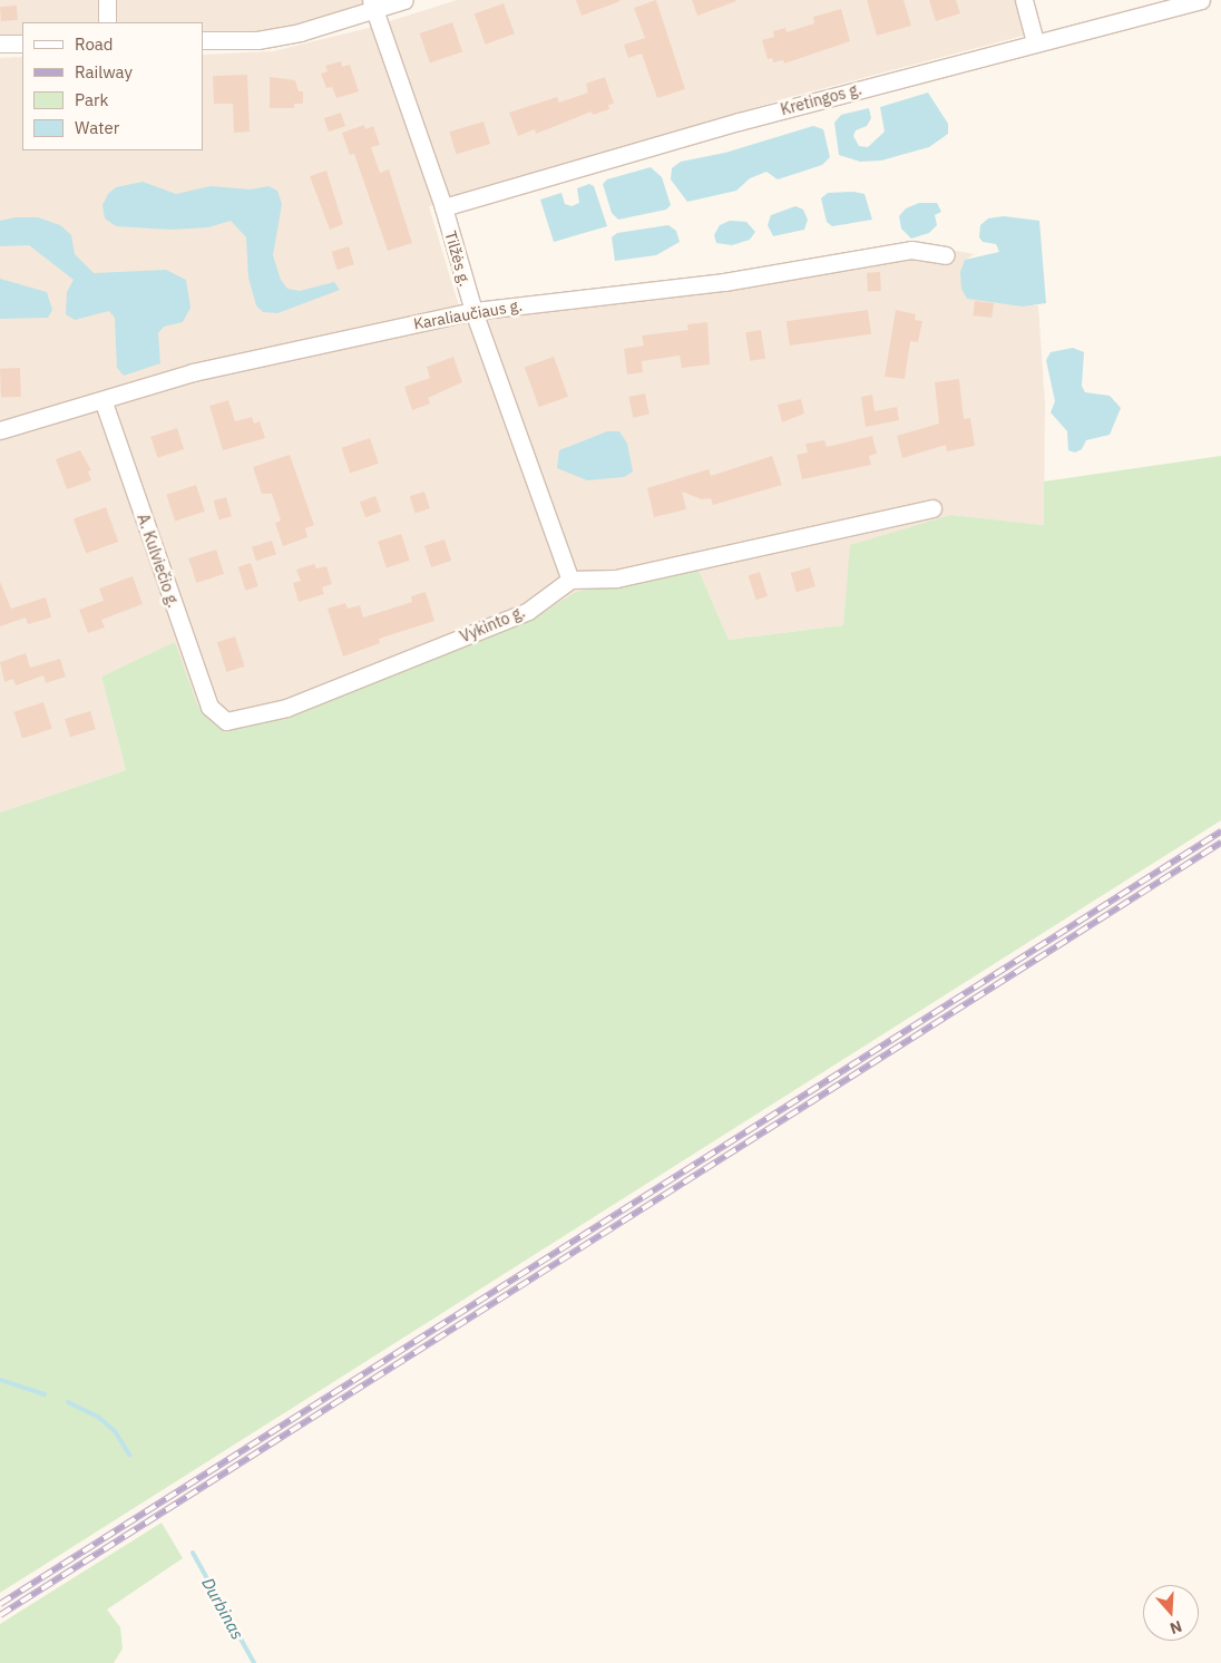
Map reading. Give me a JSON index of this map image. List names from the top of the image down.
{
  "streets": {
    "street": [
      "Kretingos g.",
      "Tilžės g.",
      "Karaliaučiaus g.",
      "A. Kulviečio g.",
      "Vykinto g."
    ]
  },
  "crossings": [
    ["Kretingos g.", "Tilžės g."],
    ["Tilžės g.", "Karaliaučiaus g."],
    ["Tilžės g.", "Vykinto g."],
    ["Karaliaučiaus g.", "A. Kulviečio g."],
    ["A. Kulviečio g.", "Vykinto g."]
  ],
  "water": ["Durbinas"],
  "legend": [
    "Road",
    "Railway",
    "Park",
    "Water"
  ],
  "north": "bottom"
}
